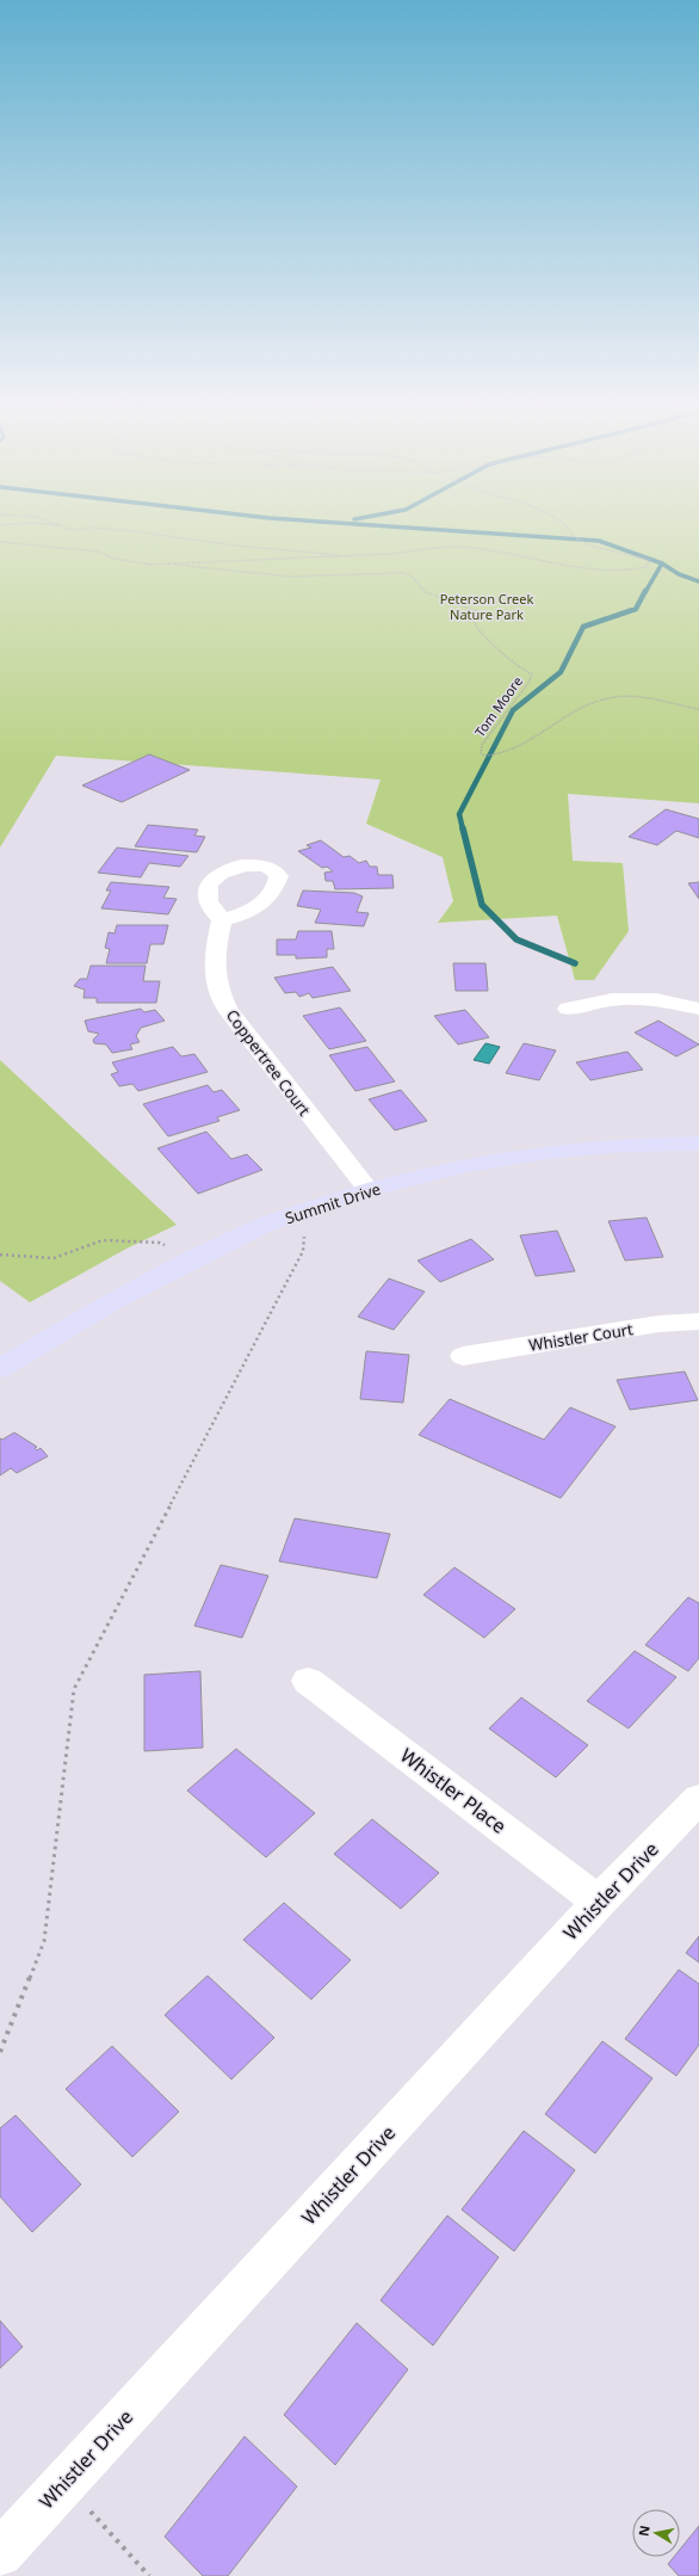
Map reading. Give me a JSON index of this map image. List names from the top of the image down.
{
  "streets": {
    "main road": ["Summit Drive"],
    "street": [
      "Coppertree Court",
      "Whistler Court",
      "Whistler Place",
      "Whistler Drive"
    ],
    "path": ["Tom Moore"]
  },
  "crossings": [
    ["Coppertree Court", "Summit Drive"],
    ["Whistler Place", "Whistler Drive"]
  ],
  "parks": ["Peterson Creek Nature Park"],
  "north": "left"
}
